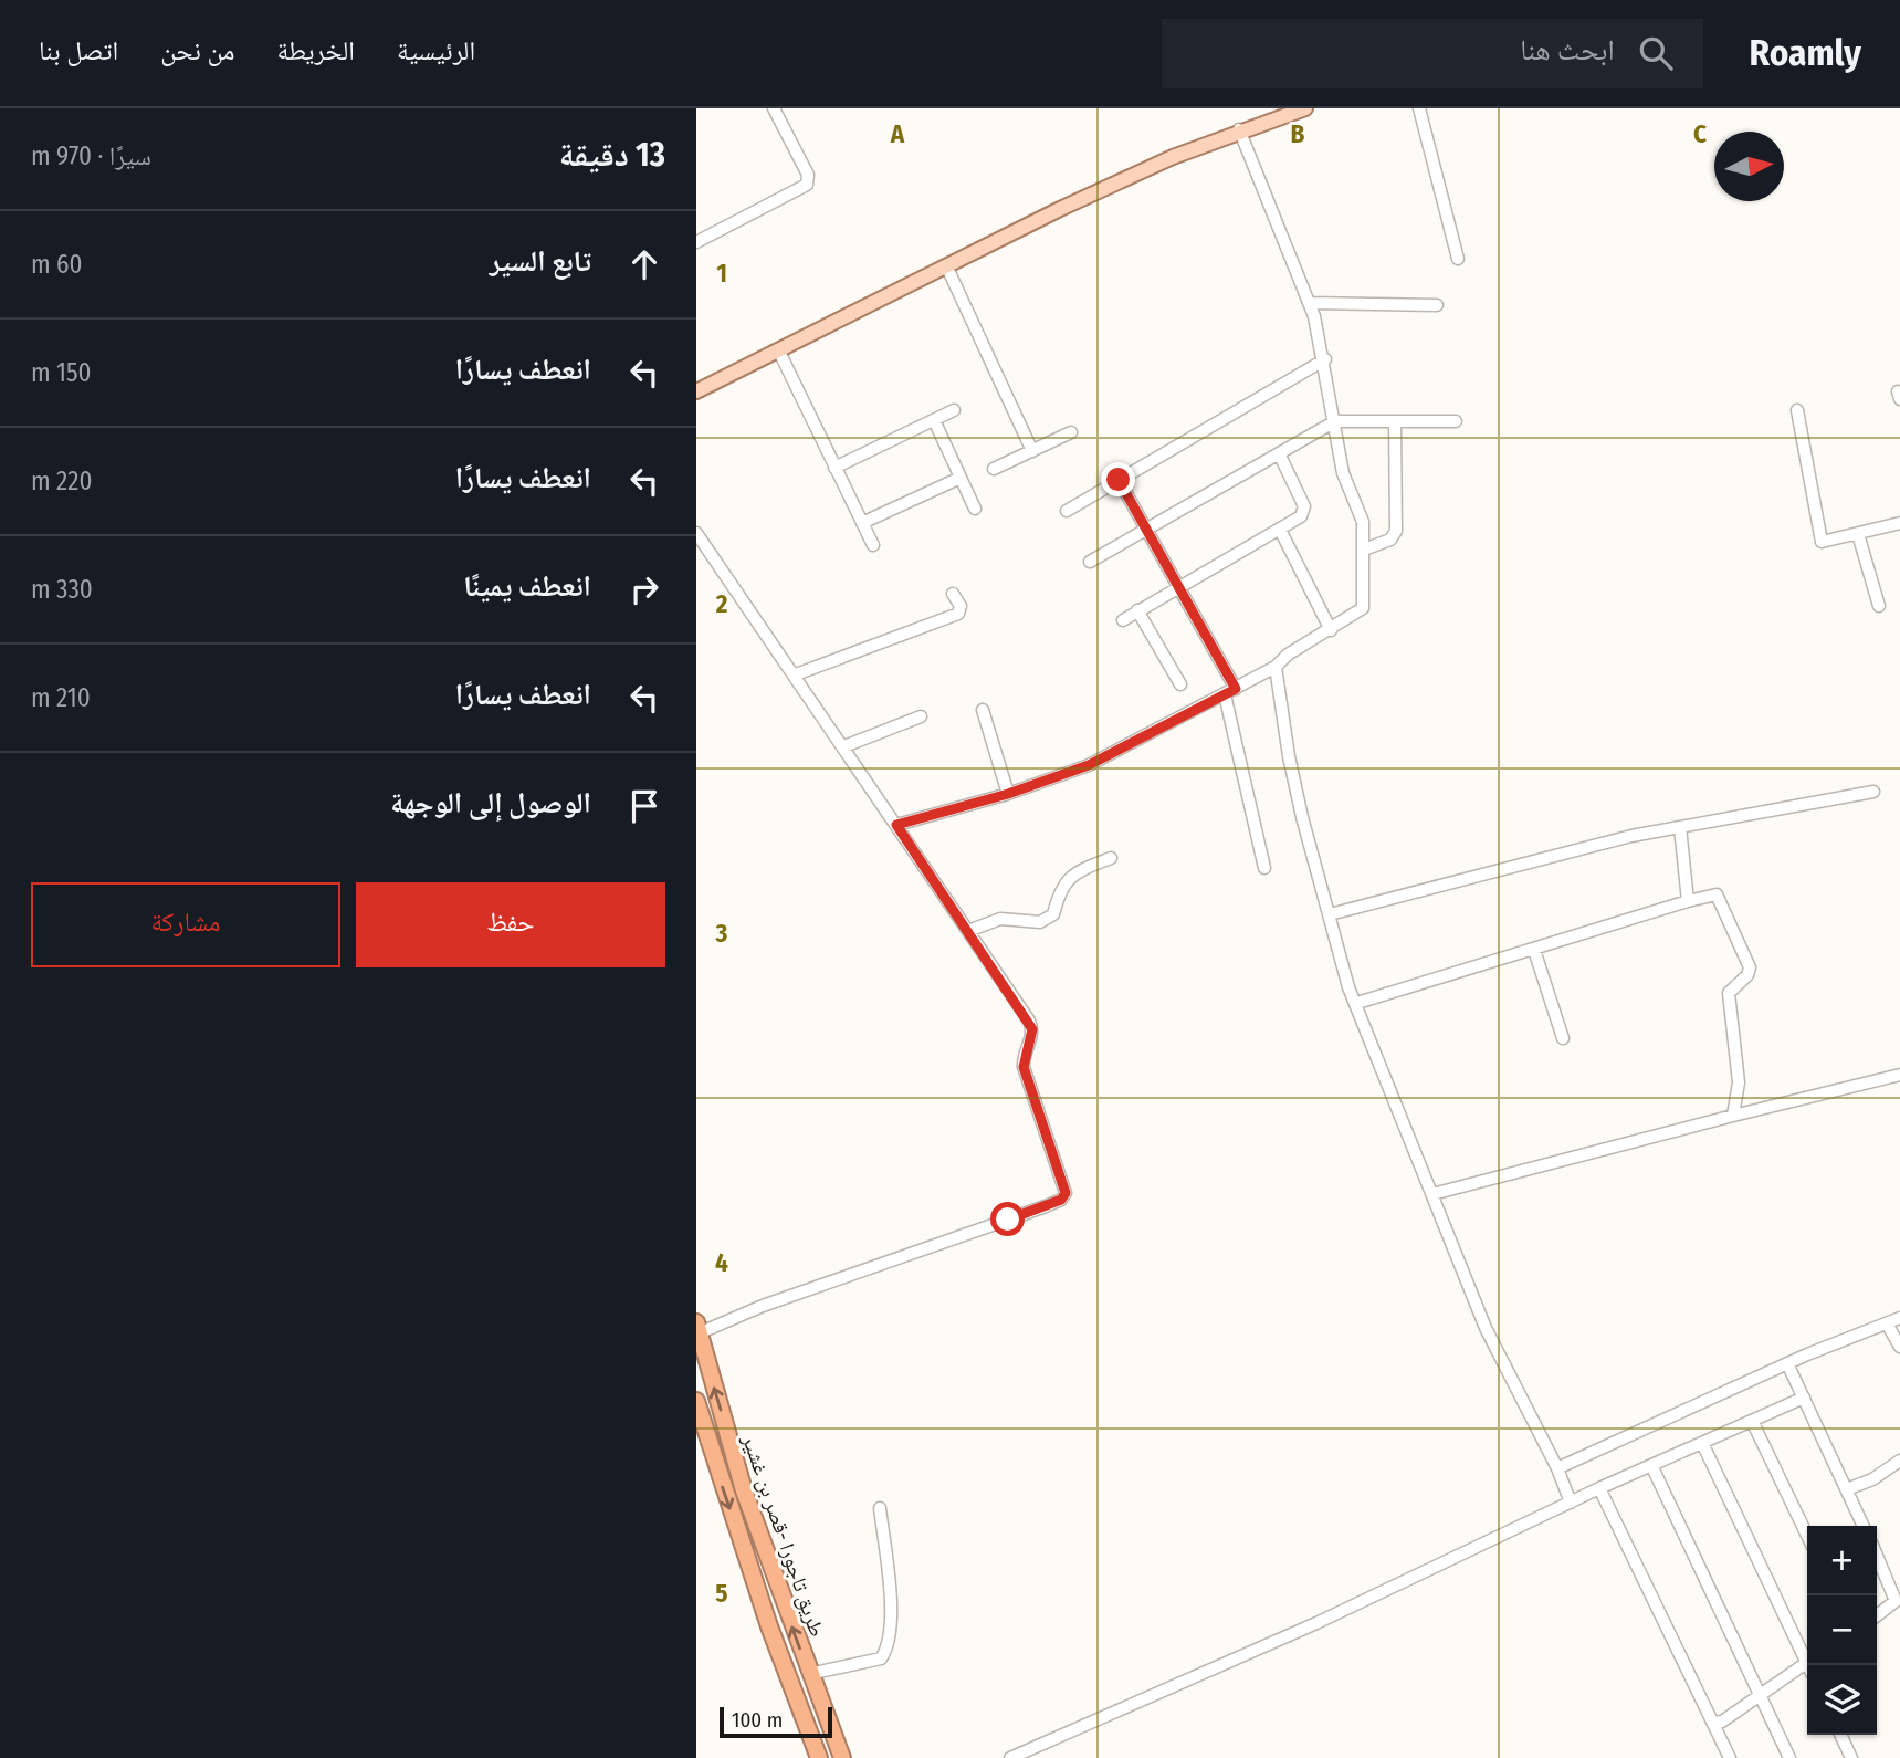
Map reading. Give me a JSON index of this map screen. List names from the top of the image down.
{
  "streets": {
    "highway": ["طريق تاجورا -قصر بن غشير"]
  },
  "scale_bar": "100 m",
  "north": "right",
  "page": {
    "header": "Roamly",
    "search": "ابحث هنا",
    "nav": [
      "الرئيسية",
      "الخريطة",
      "من نحن",
      "اتصل بنا"
    ],
    "heading": ["13 دقيقة", "سيرًا · 970 m"],
    "list": [
      ["تابع السير", "60 m"],
      ["انعطف يسارًا", "150 m"],
      ["انعطف يسارًا", "220 m"],
      ["انعطف يمينًا", "330 m"],
      ["انعطف يسارًا", "210 m"],
      "الوصول إلى الوجهة"
    ],
    "buttons": ["حفظ", "مشاركة"],
    "map_buttons": ["+", "−"],
    "scale": "100 m"
  },
  "grid": {
    "columns": ["A", "B", "C"],
    "rows": [
      "1",
      "2",
      "3",
      "4",
      "5"
    ]
  }
}
